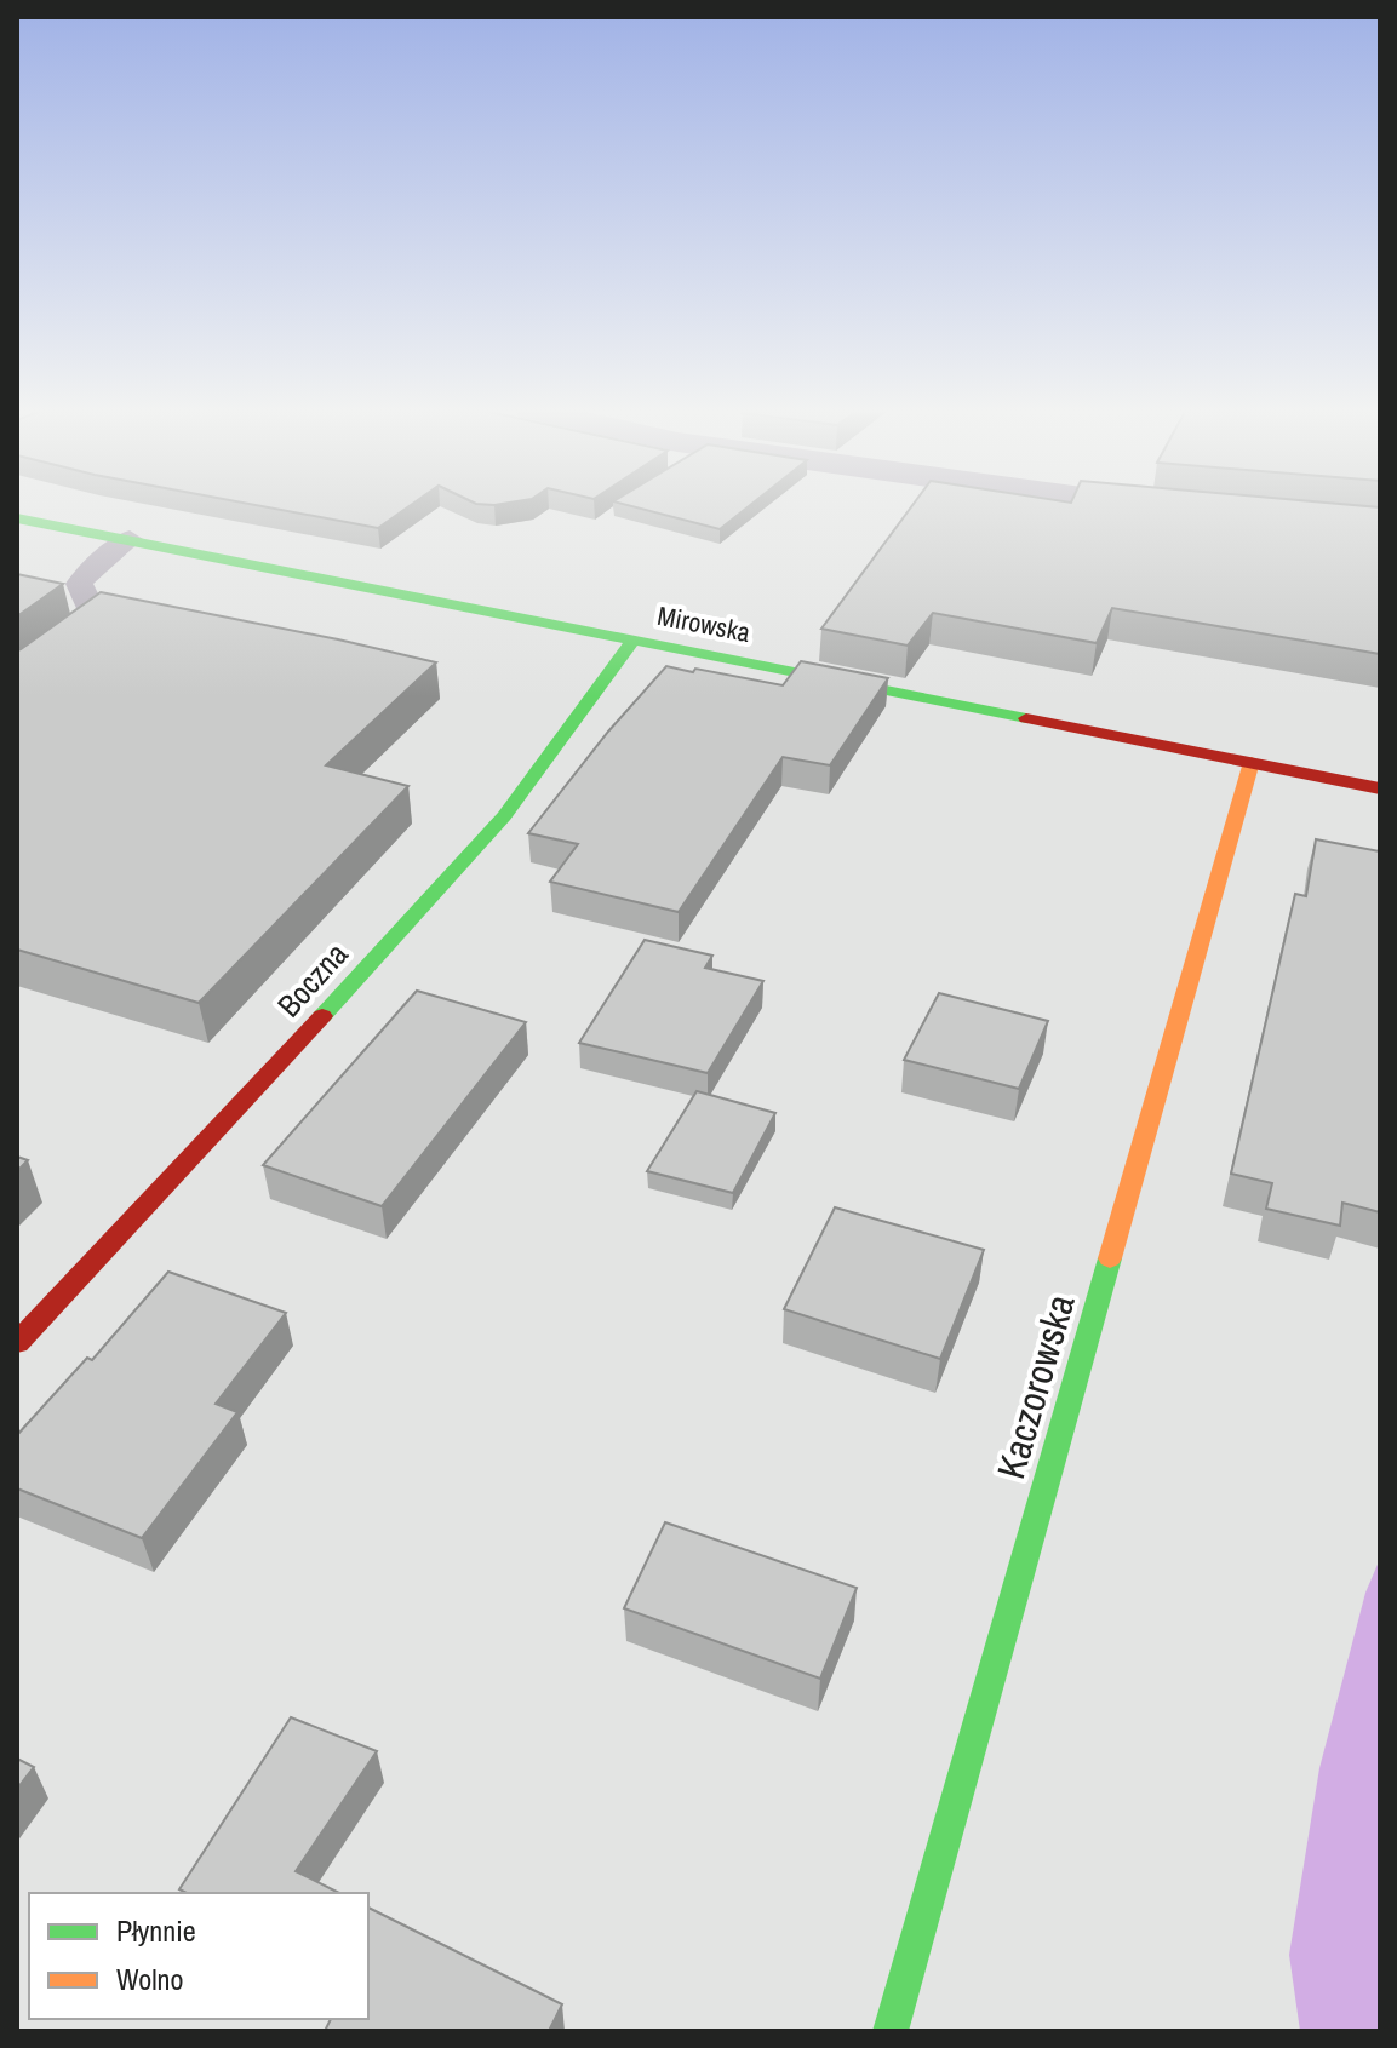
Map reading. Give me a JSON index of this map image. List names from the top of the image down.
{
  "streets": {
    "street": ["Mirowska", "Boczna", "Kaczorowska"]
  },
  "crossings": [
    ["Mirowska", "Boczna"],
    ["Mirowska", "Kaczorowska"]
  ],
  "legend": ["Płynnie", "Wolno"]
}
